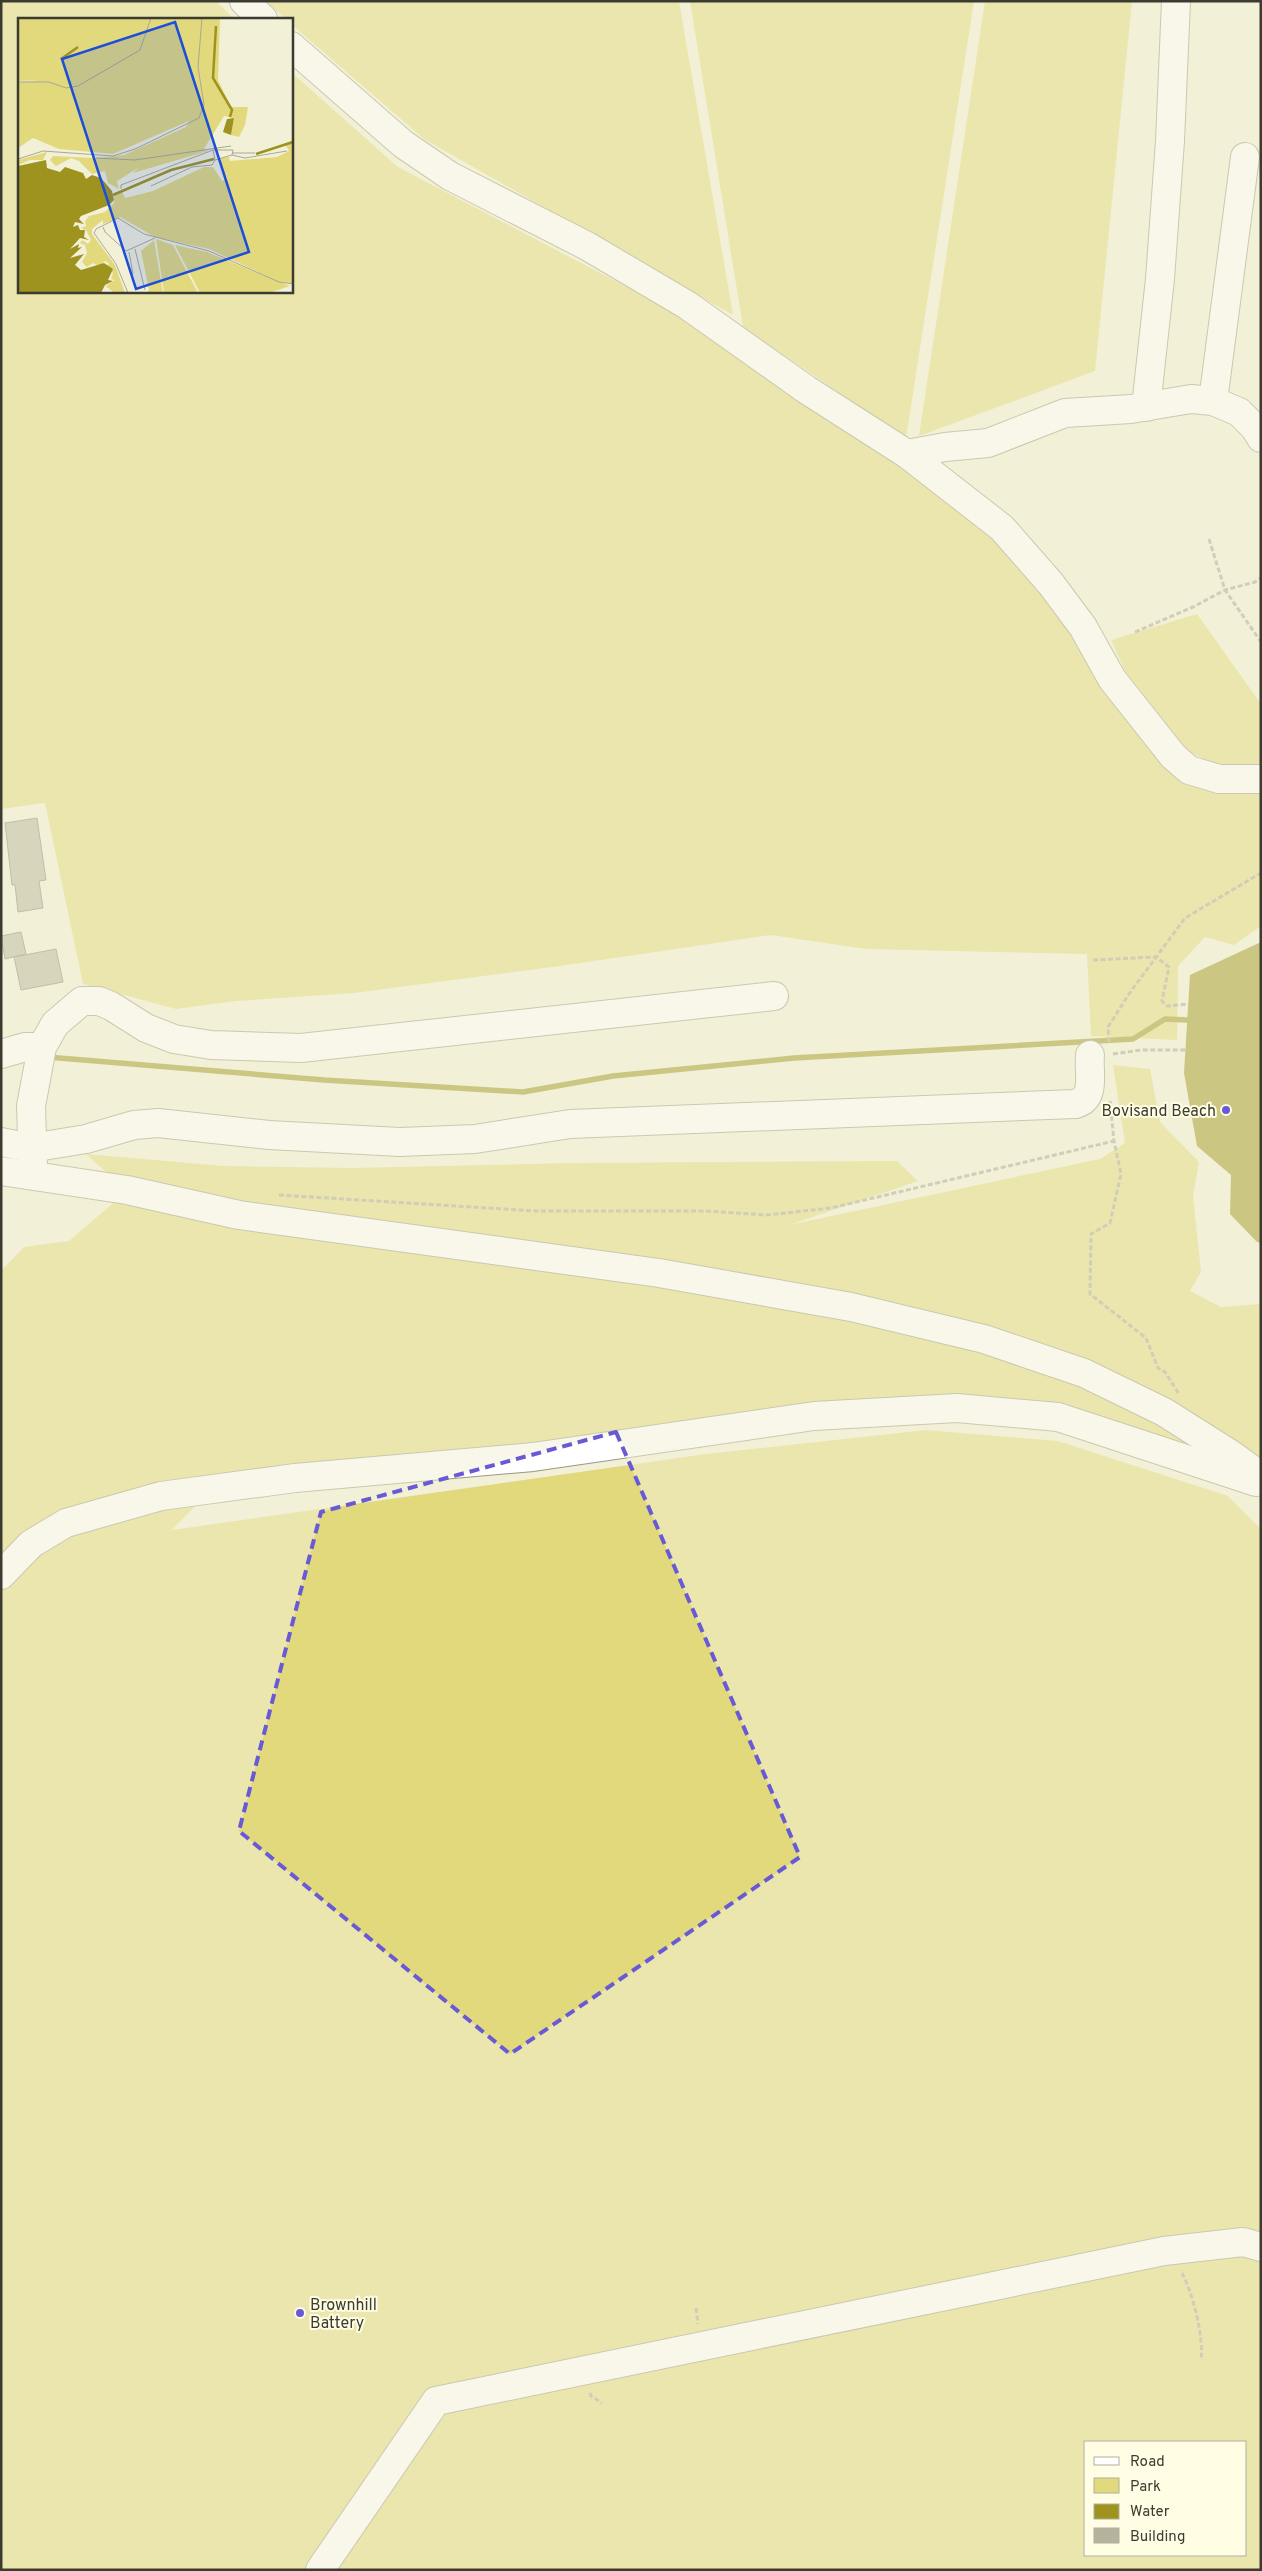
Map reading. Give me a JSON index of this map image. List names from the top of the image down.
{
  "places": ["Bovisand Beach", "Brownhill Battery"],
  "legend": [
    "Road",
    "Park",
    "Water",
    "Building"
  ]
}
